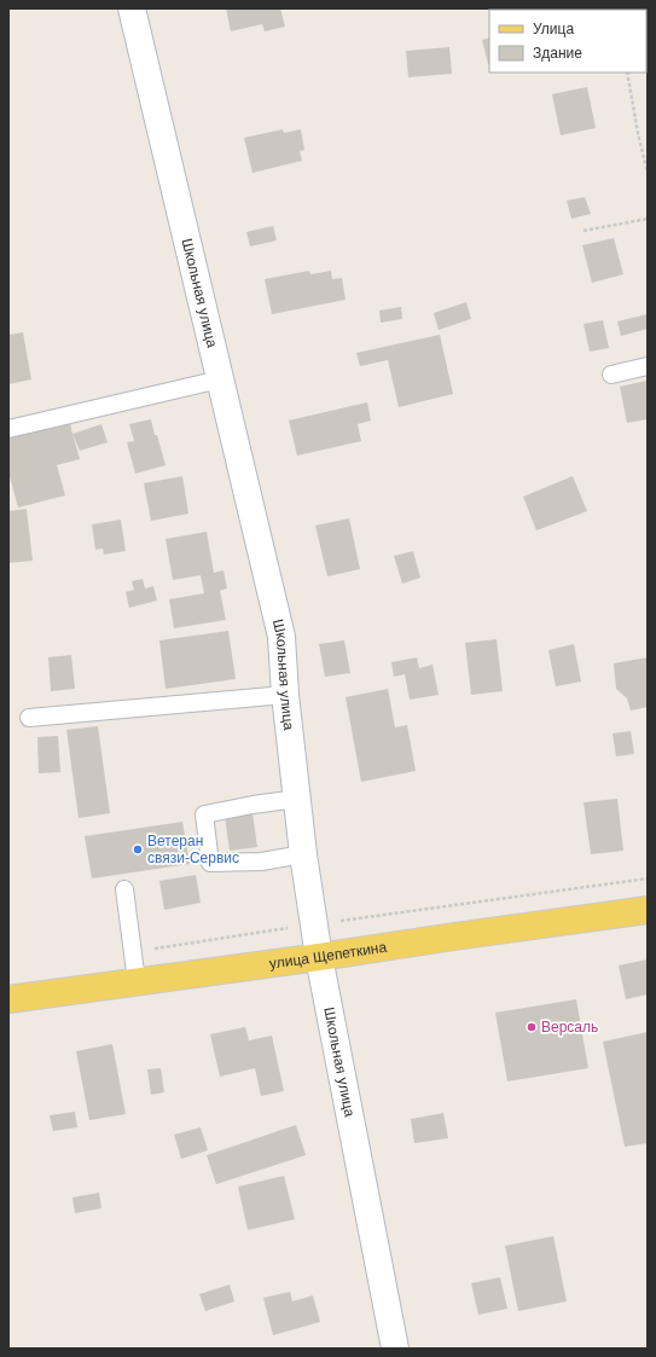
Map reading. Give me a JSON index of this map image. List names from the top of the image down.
{
  "streets": {
    "main road": ["улица Щепеткина"],
    "street": ["Школьная улица"]
  },
  "crossings": [
    ["Школьная улица", "улица Щепеткина"]
  ],
  "places": ["Ветеран связи-Сервис", "Версаль"],
  "legend": ["Улица", "Здание"]
}
